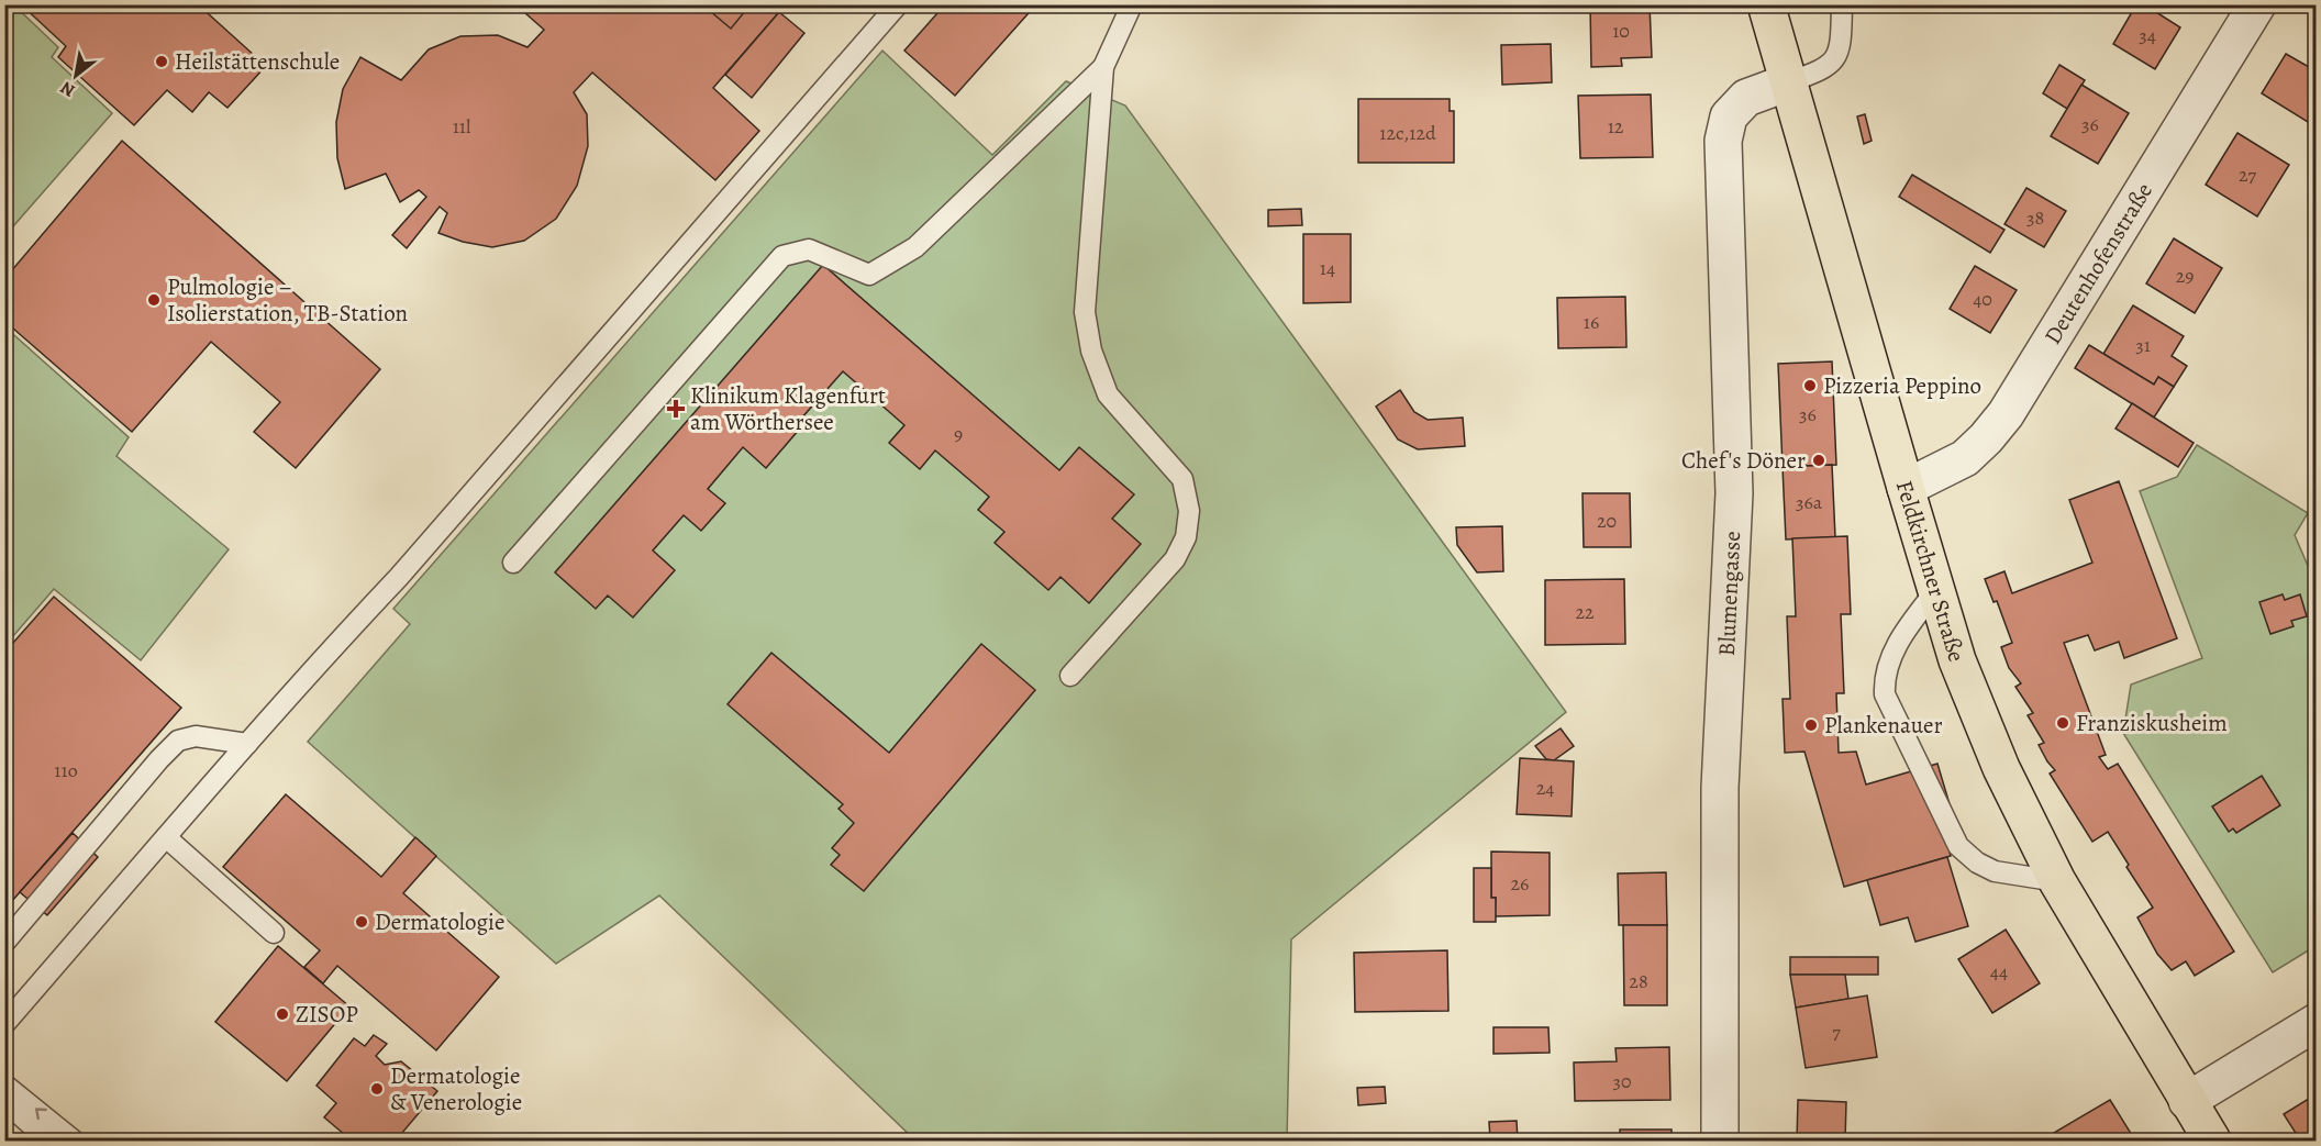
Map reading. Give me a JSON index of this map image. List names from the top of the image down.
{
  "streets": {
    "main road": ["Feldkirchner Straße"],
    "street": ["Deutenhofenstraße", "Blumengasse"]
  },
  "crossings": [
    ["Deutenhofenstraße", "Feldkirchner Straße"],
    ["Feldkirchner Straße", "Blumengasse"]
  ],
  "places": {
    "other": [
      "Heilstättenschule",
      "Pulmologie – Isolierstation, TB-Station",
      "Pizzeria Peppino",
      "Chef's Döner",
      "Franziskusheim",
      "Plankenauer",
      "Dermatologie",
      "ZISOP",
      "Dermatologie & Venerologie"
    ],
    "health": ["Klinikum Klagenfurt am Wörthersee"]
  },
  "house_numbers": [
    "10",
    "34",
    "36",
    "11l",
    "12",
    "12c,12d",
    "27",
    "38",
    "14",
    "29",
    "40",
    "16",
    "31",
    "36",
    "9",
    "36a",
    "20",
    "22",
    "11o",
    "24",
    "26",
    "44",
    "28",
    "7",
    "30"
  ],
  "north": "bottom left"
}
